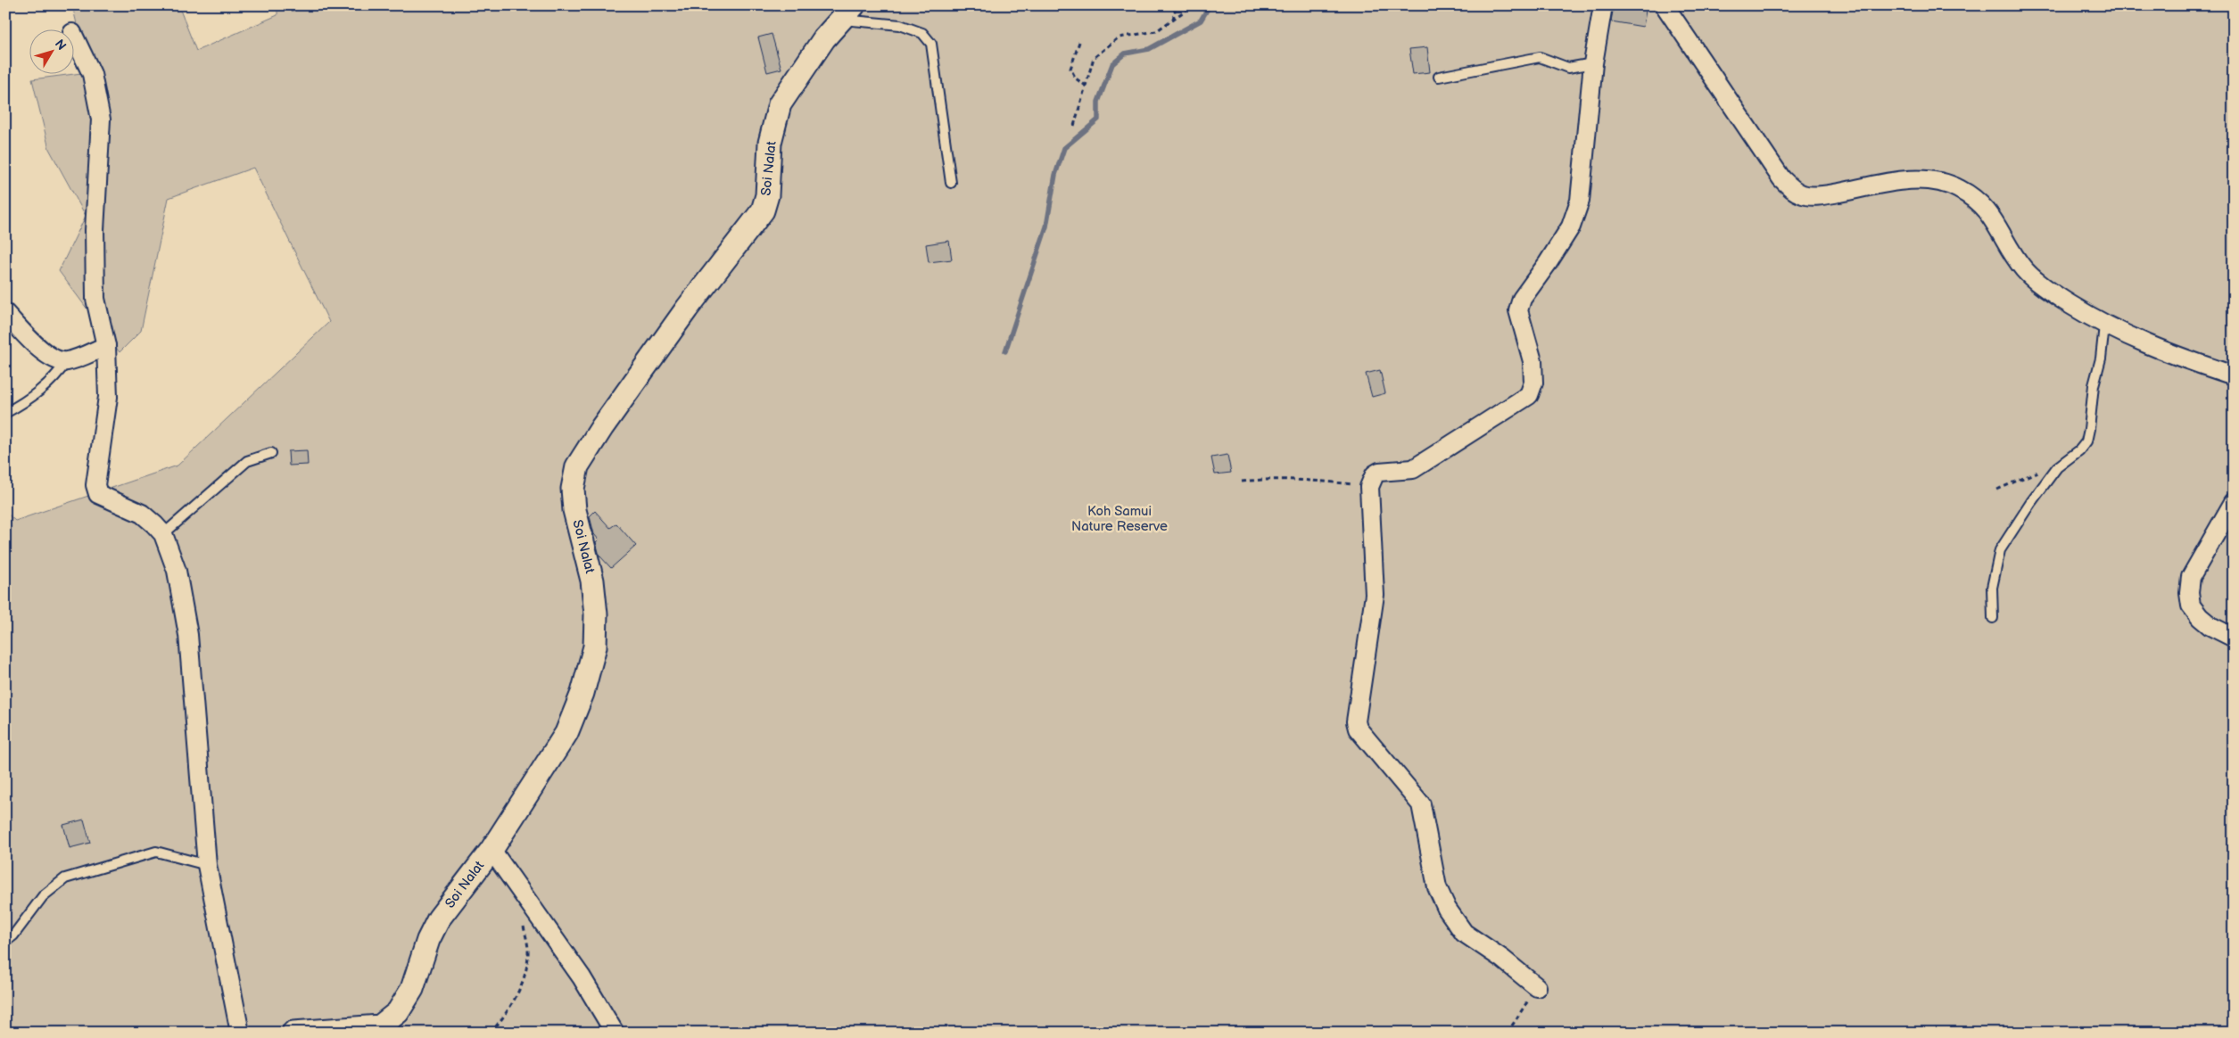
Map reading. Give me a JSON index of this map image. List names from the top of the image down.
{
  "streets": {
    "street": ["Soi Nalat"]
  },
  "parks": ["Koh Samui Nature Reserve"],
  "north": "top right"
}
